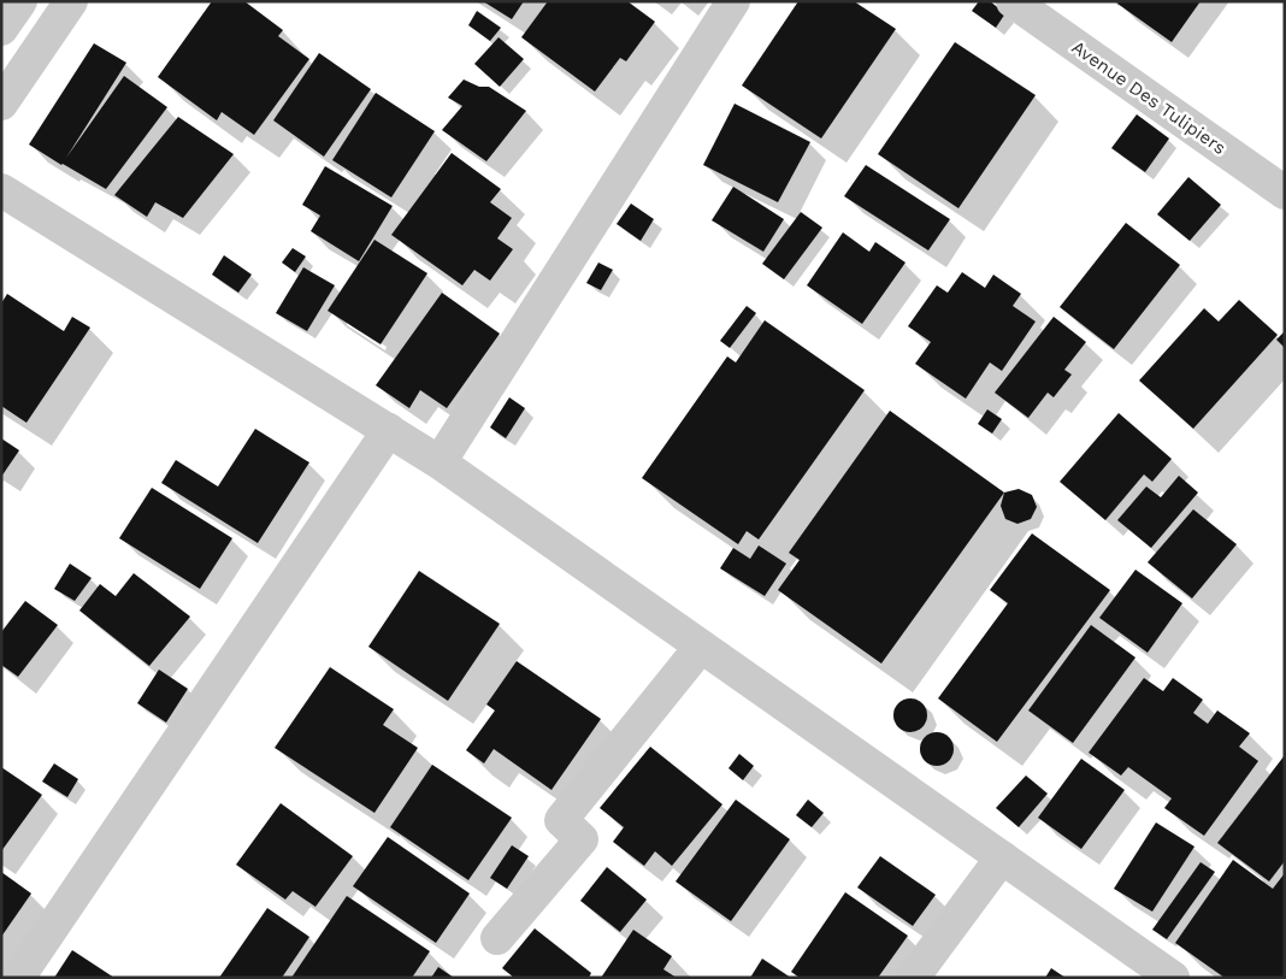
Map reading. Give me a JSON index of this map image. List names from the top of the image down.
{
  "streets": {
    "street": ["Avenue Des Tulipiers"]
  }
}
